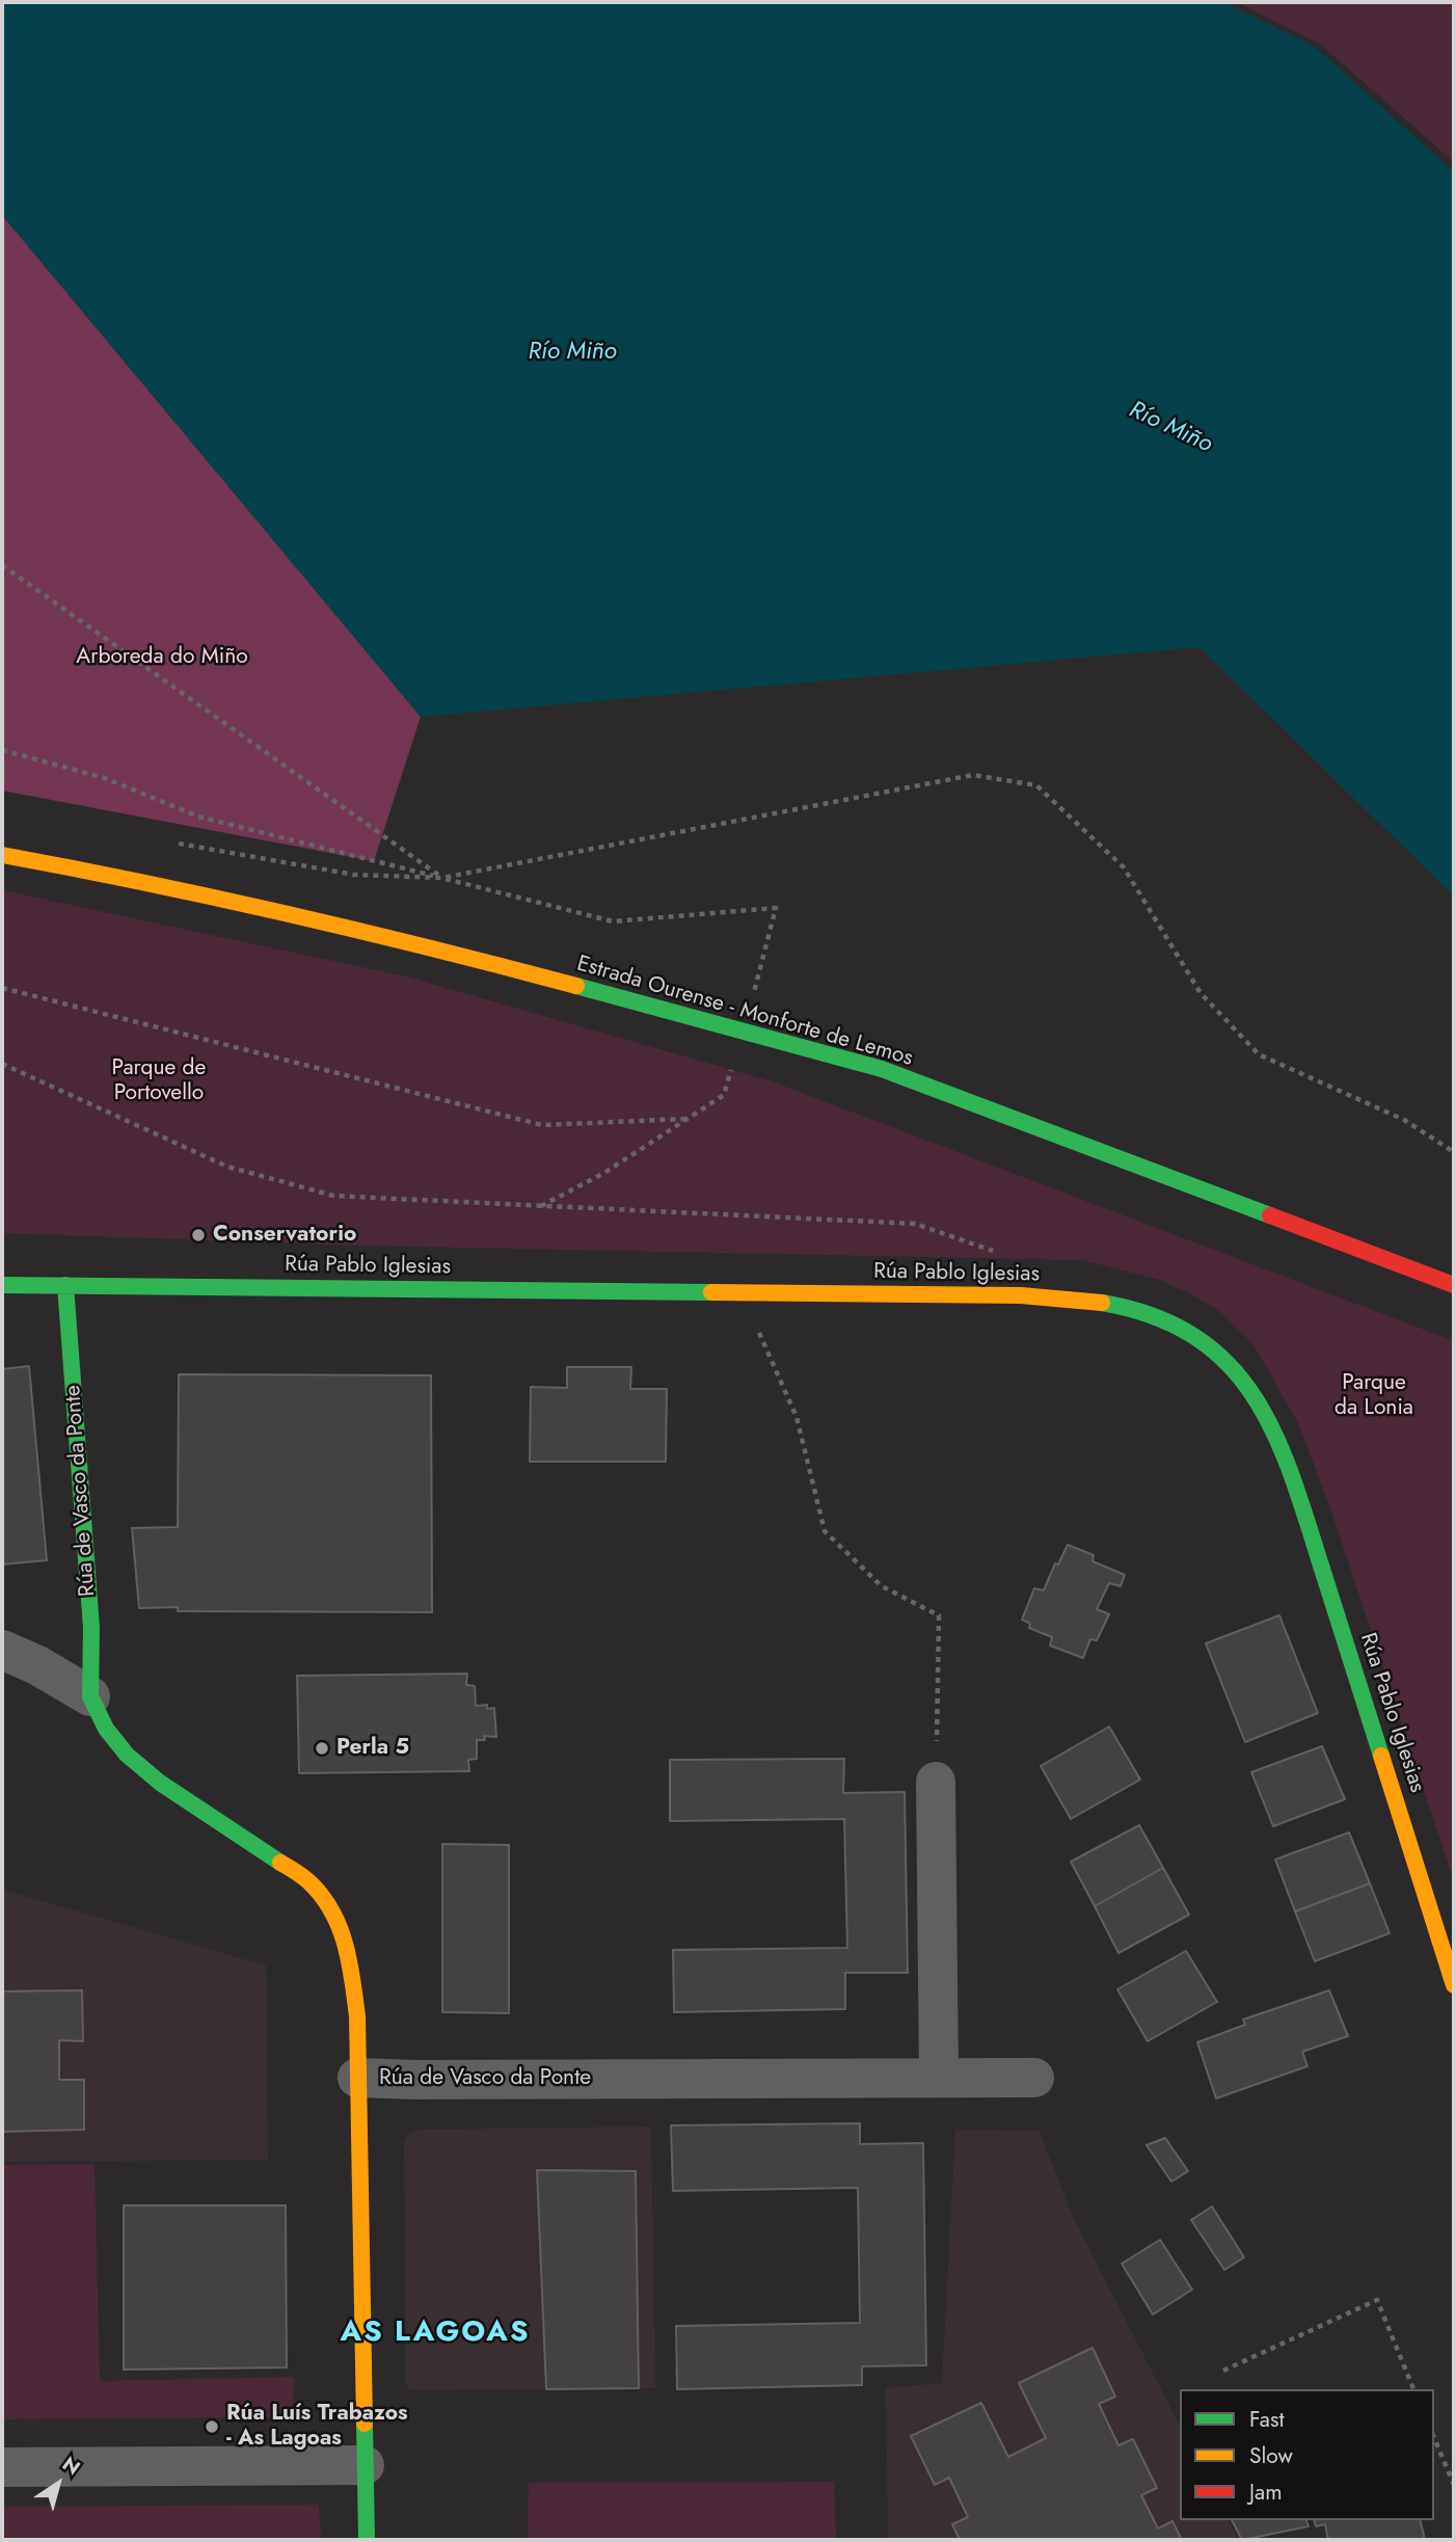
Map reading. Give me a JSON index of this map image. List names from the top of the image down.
{
  "streets": {
    "main road": ["Estrada Ourense - Monforte de Lemos", "Rúa Pablo Iglesias", "Rúa de Vasco da Ponte"]
  },
  "crossings": [
    ["Rúa Pablo Iglesias", "Rúa de Vasco da Ponte"]
  ],
  "districts": ["AS LAGOAS"],
  "water": ["Río Miño"],
  "parks": ["Arboreda do Miño", "Parque de Portovello", "Parque da Lonia"],
  "places": ["Conservatorio", "Perla 5", "Rúa Luís Trabazos - As Lagoas"],
  "legend": ["Fast", "Slow", "Jam"],
  "north": "top right"
}
